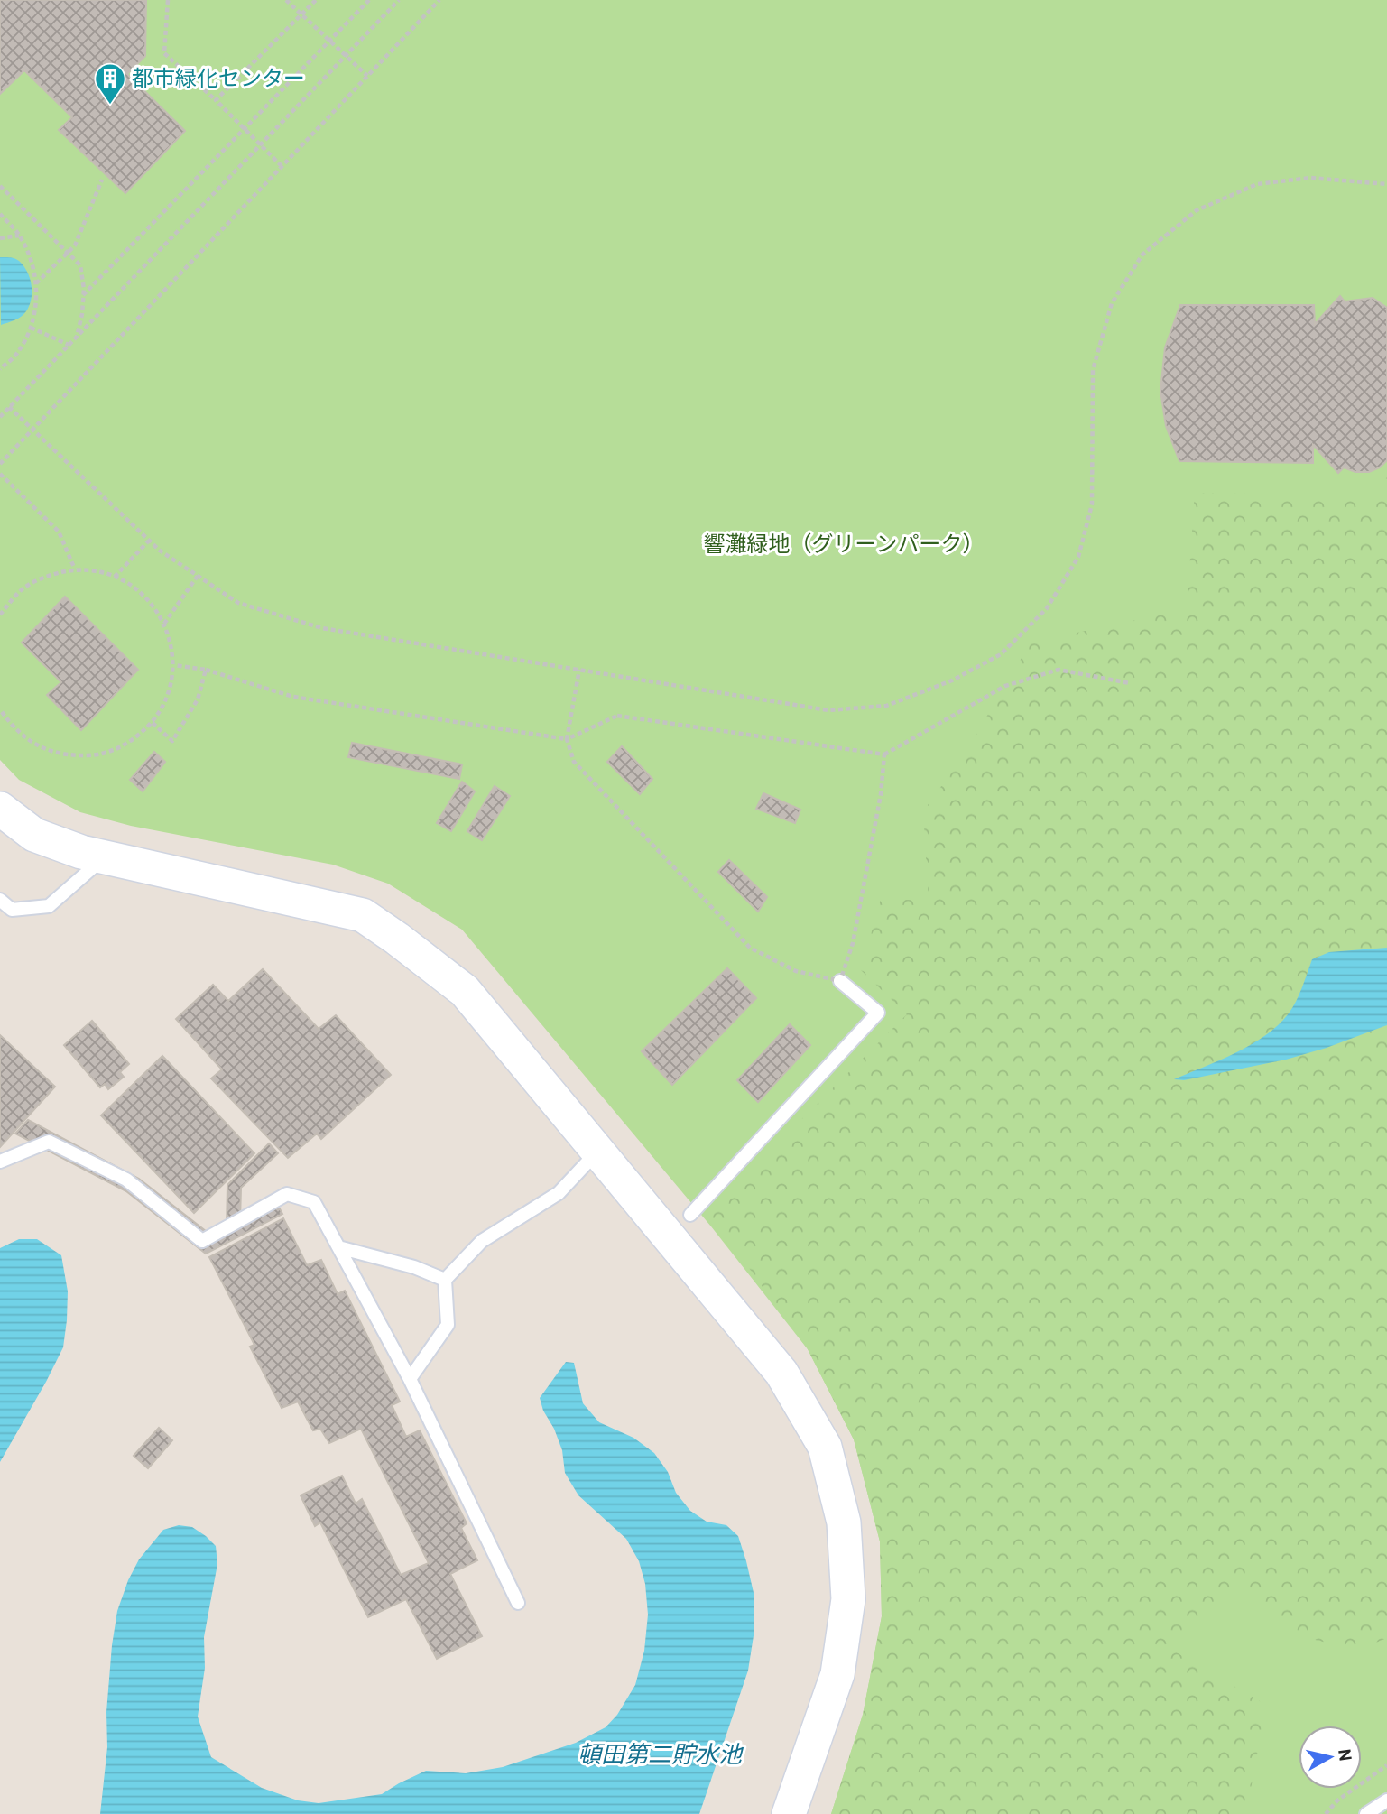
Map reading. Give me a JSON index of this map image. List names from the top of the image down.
{
  "water": ["頓田第二貯水池"],
  "parks": ["響灘緑地（グリーンパーク）"],
  "places": {
    "building": ["都市緑化センター"]
  },
  "north": "right"
}
